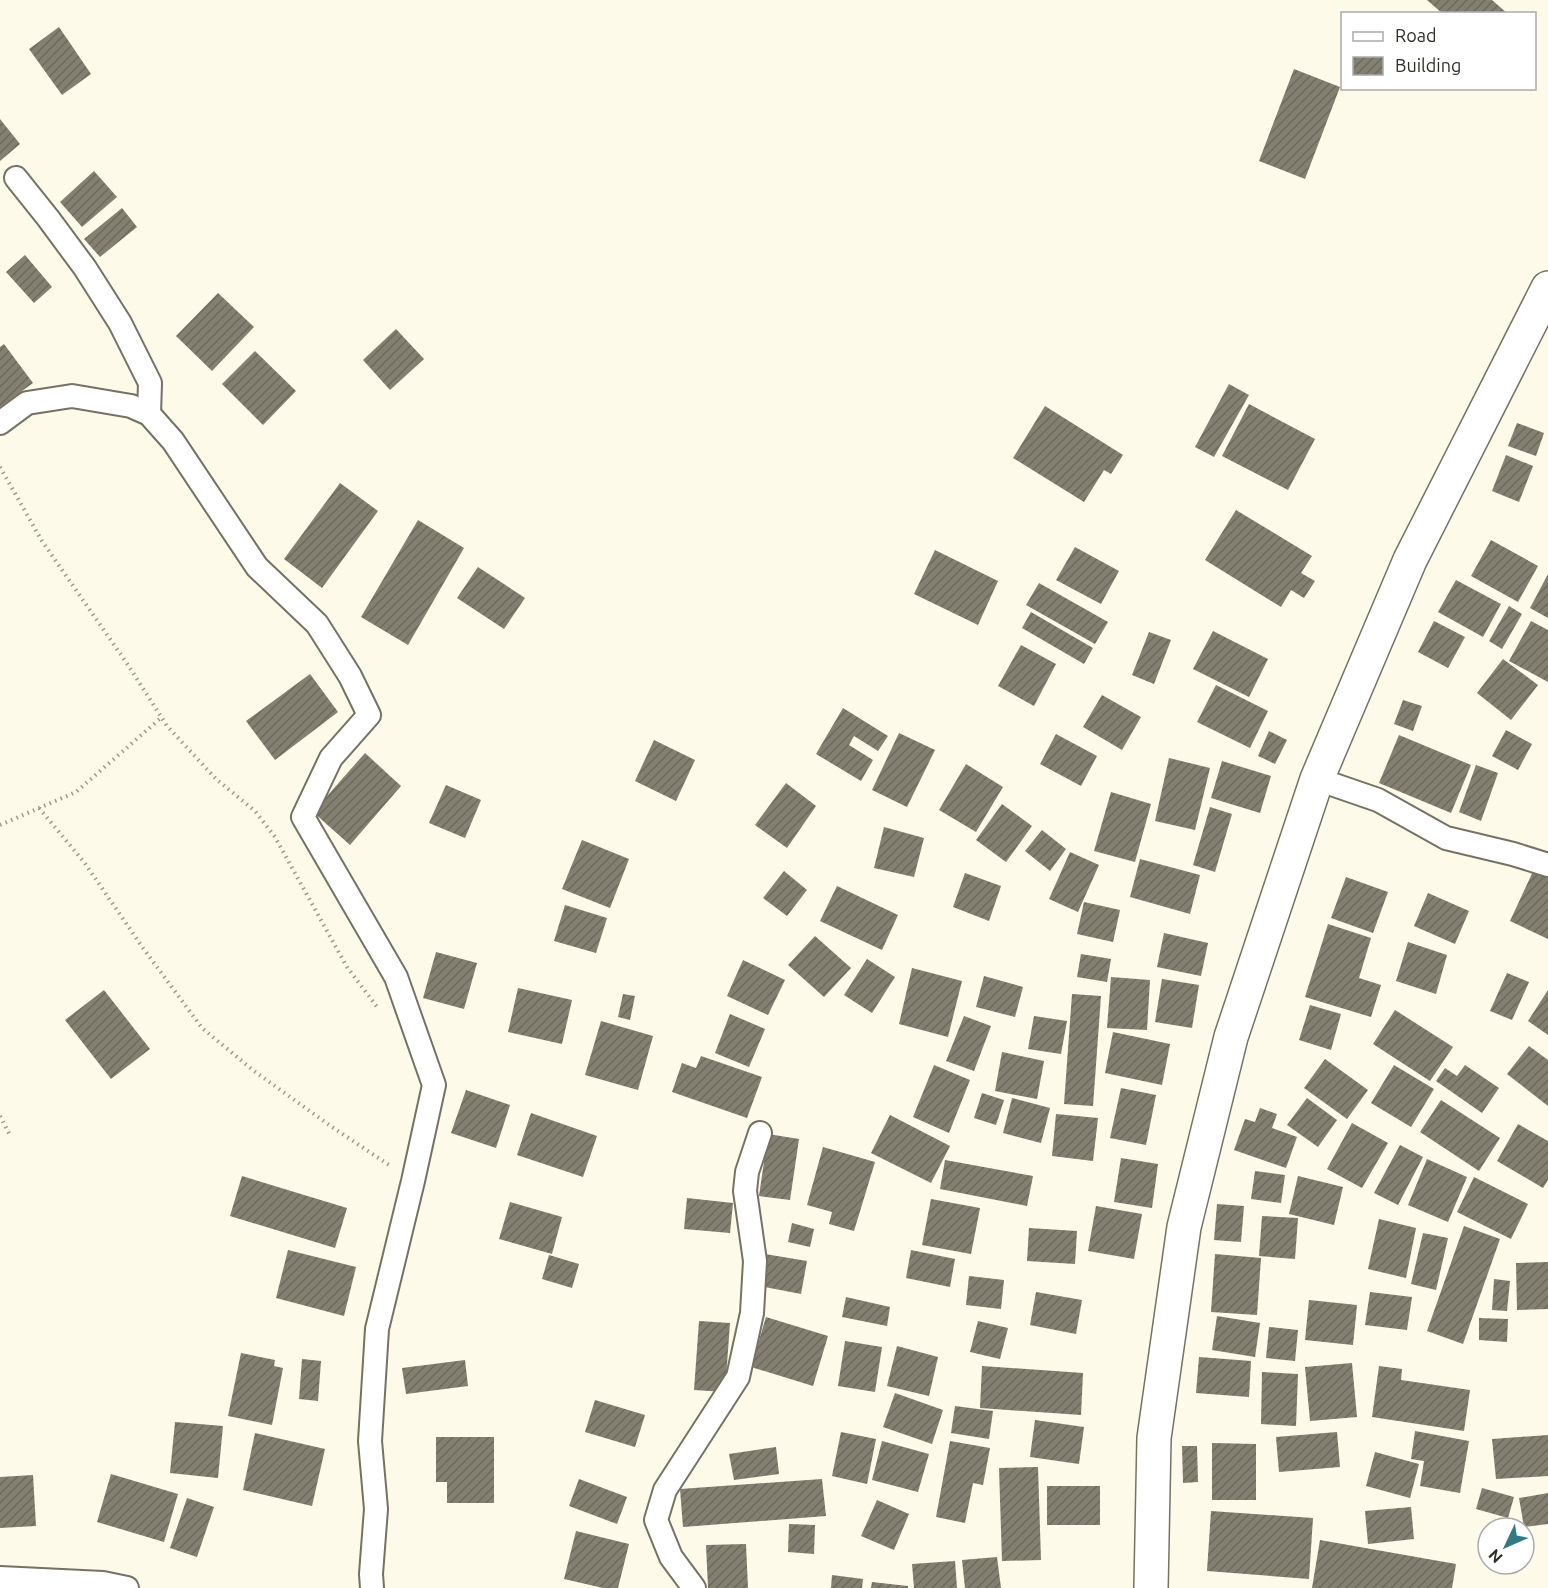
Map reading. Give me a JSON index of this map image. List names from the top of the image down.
{
  "legend": ["Road", "Building"],
  "north": "bottom left"
}
